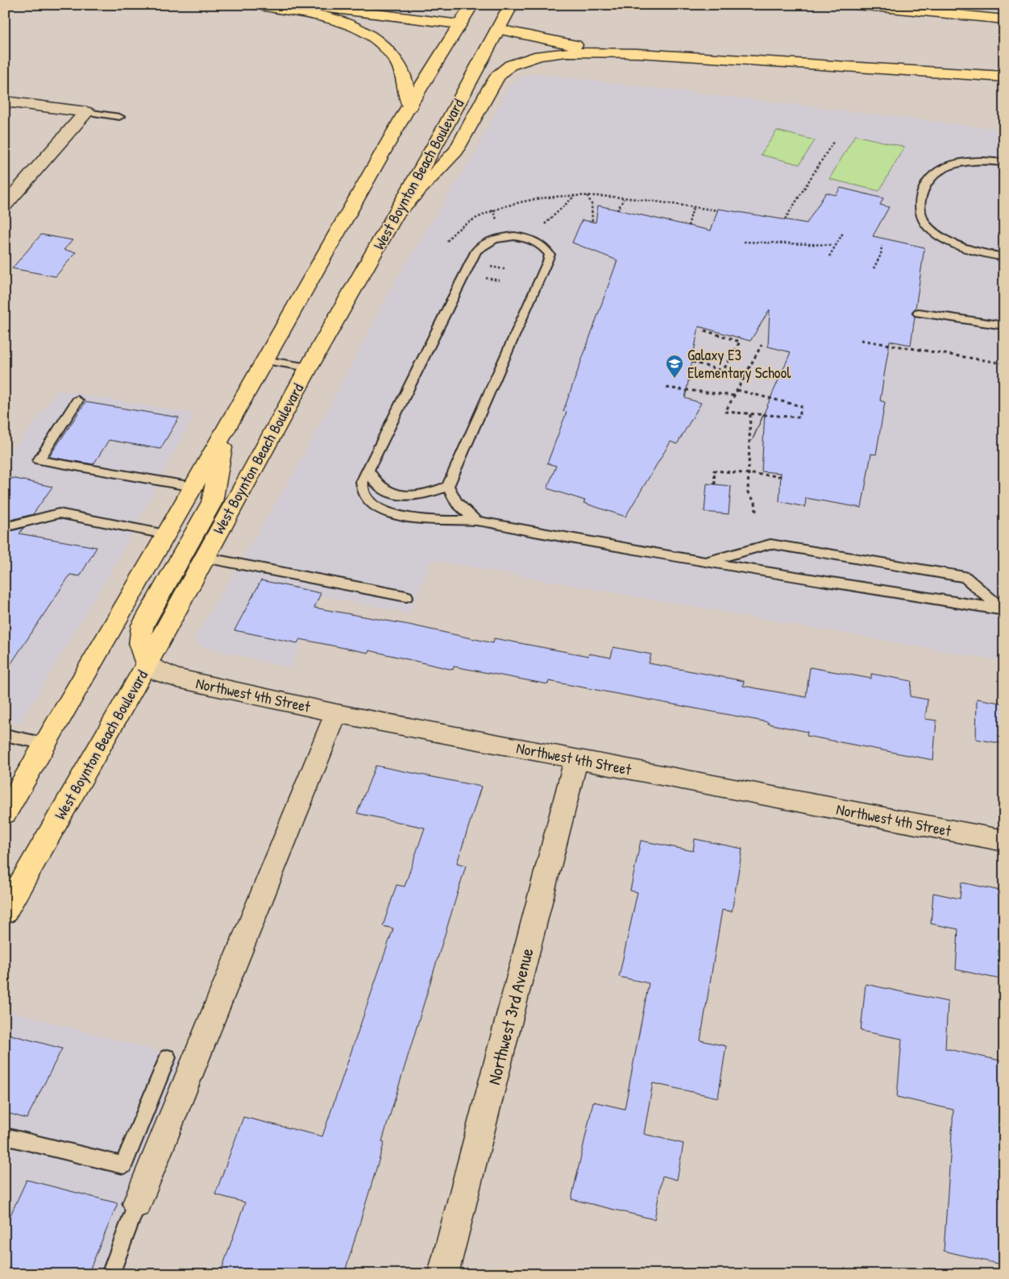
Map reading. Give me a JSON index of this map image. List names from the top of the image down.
{
  "streets": {
    "main road": ["West Boynton Beach Boulevard"],
    "street": ["Northwest 4th Street", "Northwest 3rd Avenue"]
  },
  "crossings": [
    ["West Boynton Beach Boulevard", "Northwest 4th Street"],
    ["Northwest 4th Street", "Northwest 3rd Avenue"]
  ],
  "places": {
    "school or university": ["Galaxy E3 Elementary School"]
  }
}
